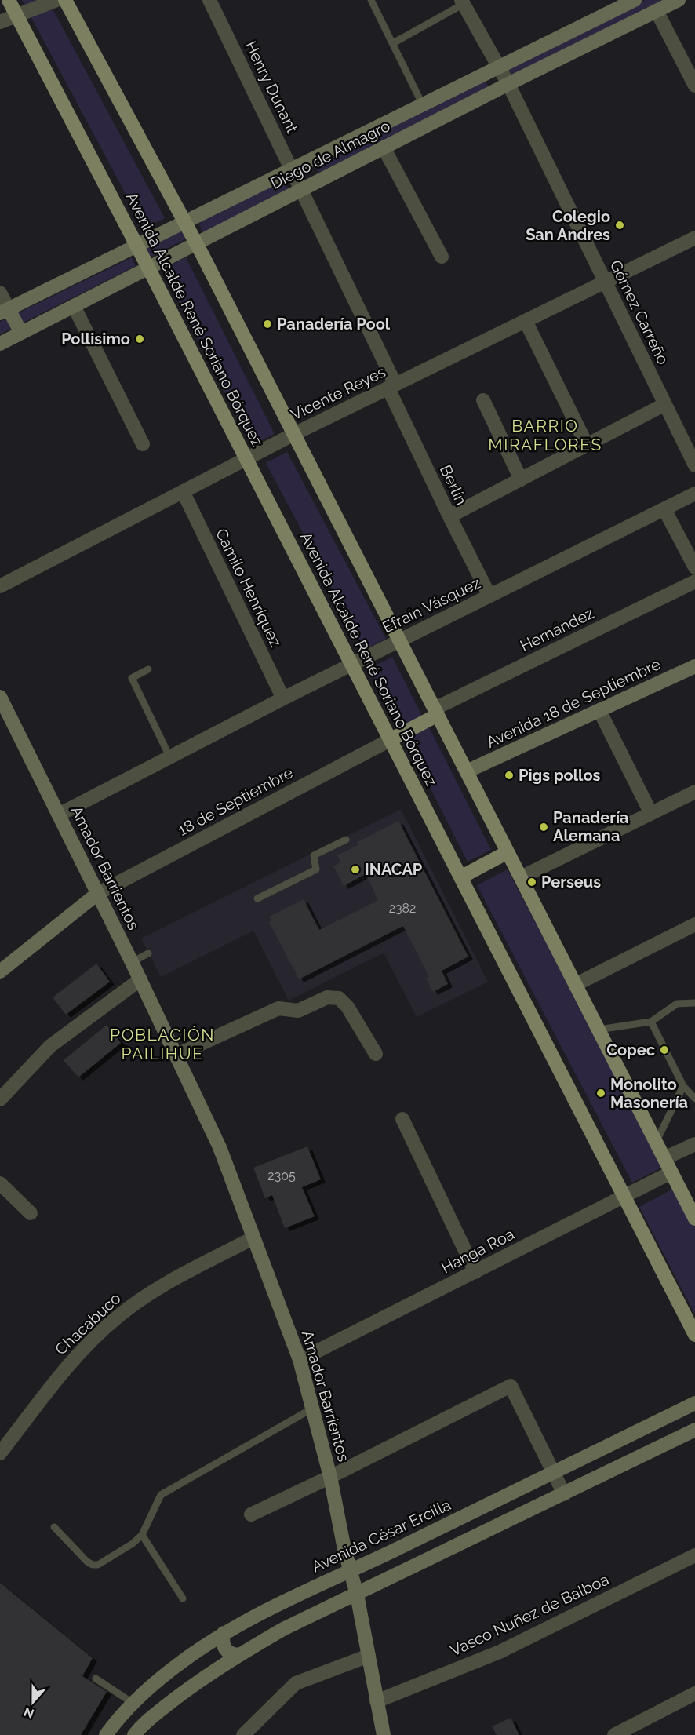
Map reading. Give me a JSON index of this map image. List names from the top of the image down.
{
  "streets": {
    "main road": [
      "Diego de Almagro",
      "Avenida Alcalde René Soriano Bórquez",
      "Avenida 18 de Septiembre",
      "Amador Barrientos",
      "Avenida César Ercilla"
    ],
    "street": [
      "Henry Dunant",
      "Gómez Carreño",
      "Vicente Reyes",
      "Berlín",
      "Camilo Henríquez",
      "Efraín Vásquez",
      "Hernández",
      "18 de Septiembre",
      "Hanga Roa",
      "Chacabuco",
      "Vasco Núñez de Balboa"
    ]
  },
  "crossings": [
    ["Henry Dunant", "Diego de Almagro"],
    ["Henry Dunant", "Berlín"],
    ["Diego de Almagro", "Gómez Carreño"],
    ["Diego de Almagro", "Avenida Alcalde René Soriano Bórquez"],
    ["Diego de Almagro", "Berlín"],
    ["Gómez Carreño", "Vicente Reyes"],
    ["Avenida Alcalde René Soriano Bórquez", "Vicente Reyes"],
    ["Avenida Alcalde René Soriano Bórquez", "Efraín Vásquez"],
    ["Avenida Alcalde René Soriano Bórquez", "18 de Septiembre"],
    ["Avenida Alcalde René Soriano Bórquez", "Hanga Roa"],
    ["Vicente Reyes", "Berlín"],
    ["Vicente Reyes", "Camilo Henríquez"],
    ["Berlín", "Efraín Vásquez"],
    ["Camilo Henríquez", "Efraín Vásquez"],
    ["Efraín Vásquez", "Amador Barrientos"],
    ["18 de Septiembre", "Amador Barrientos"],
    ["Amador Barrientos", "Hanga Roa"],
    ["Amador Barrientos", "Chacabuco"],
    ["Amador Barrientos", "Avenida César Ercilla"],
    ["Amador Barrientos", "Vasco Núñez de Balboa"]
  ],
  "districts": ["BARRIO MIRAFLORES", "POBLACIÓN PAILIHUE"],
  "places": [
    "Colegio San Andres",
    "Panadería Pool",
    "Pollisimo",
    "Pigs pollos",
    "Panadería Alemana",
    "INACAP",
    "Perseus",
    "Copec",
    "Monolito Masonería"
  ],
  "house_numbers": ["2382", "2305"],
  "north": "bottom"
}
